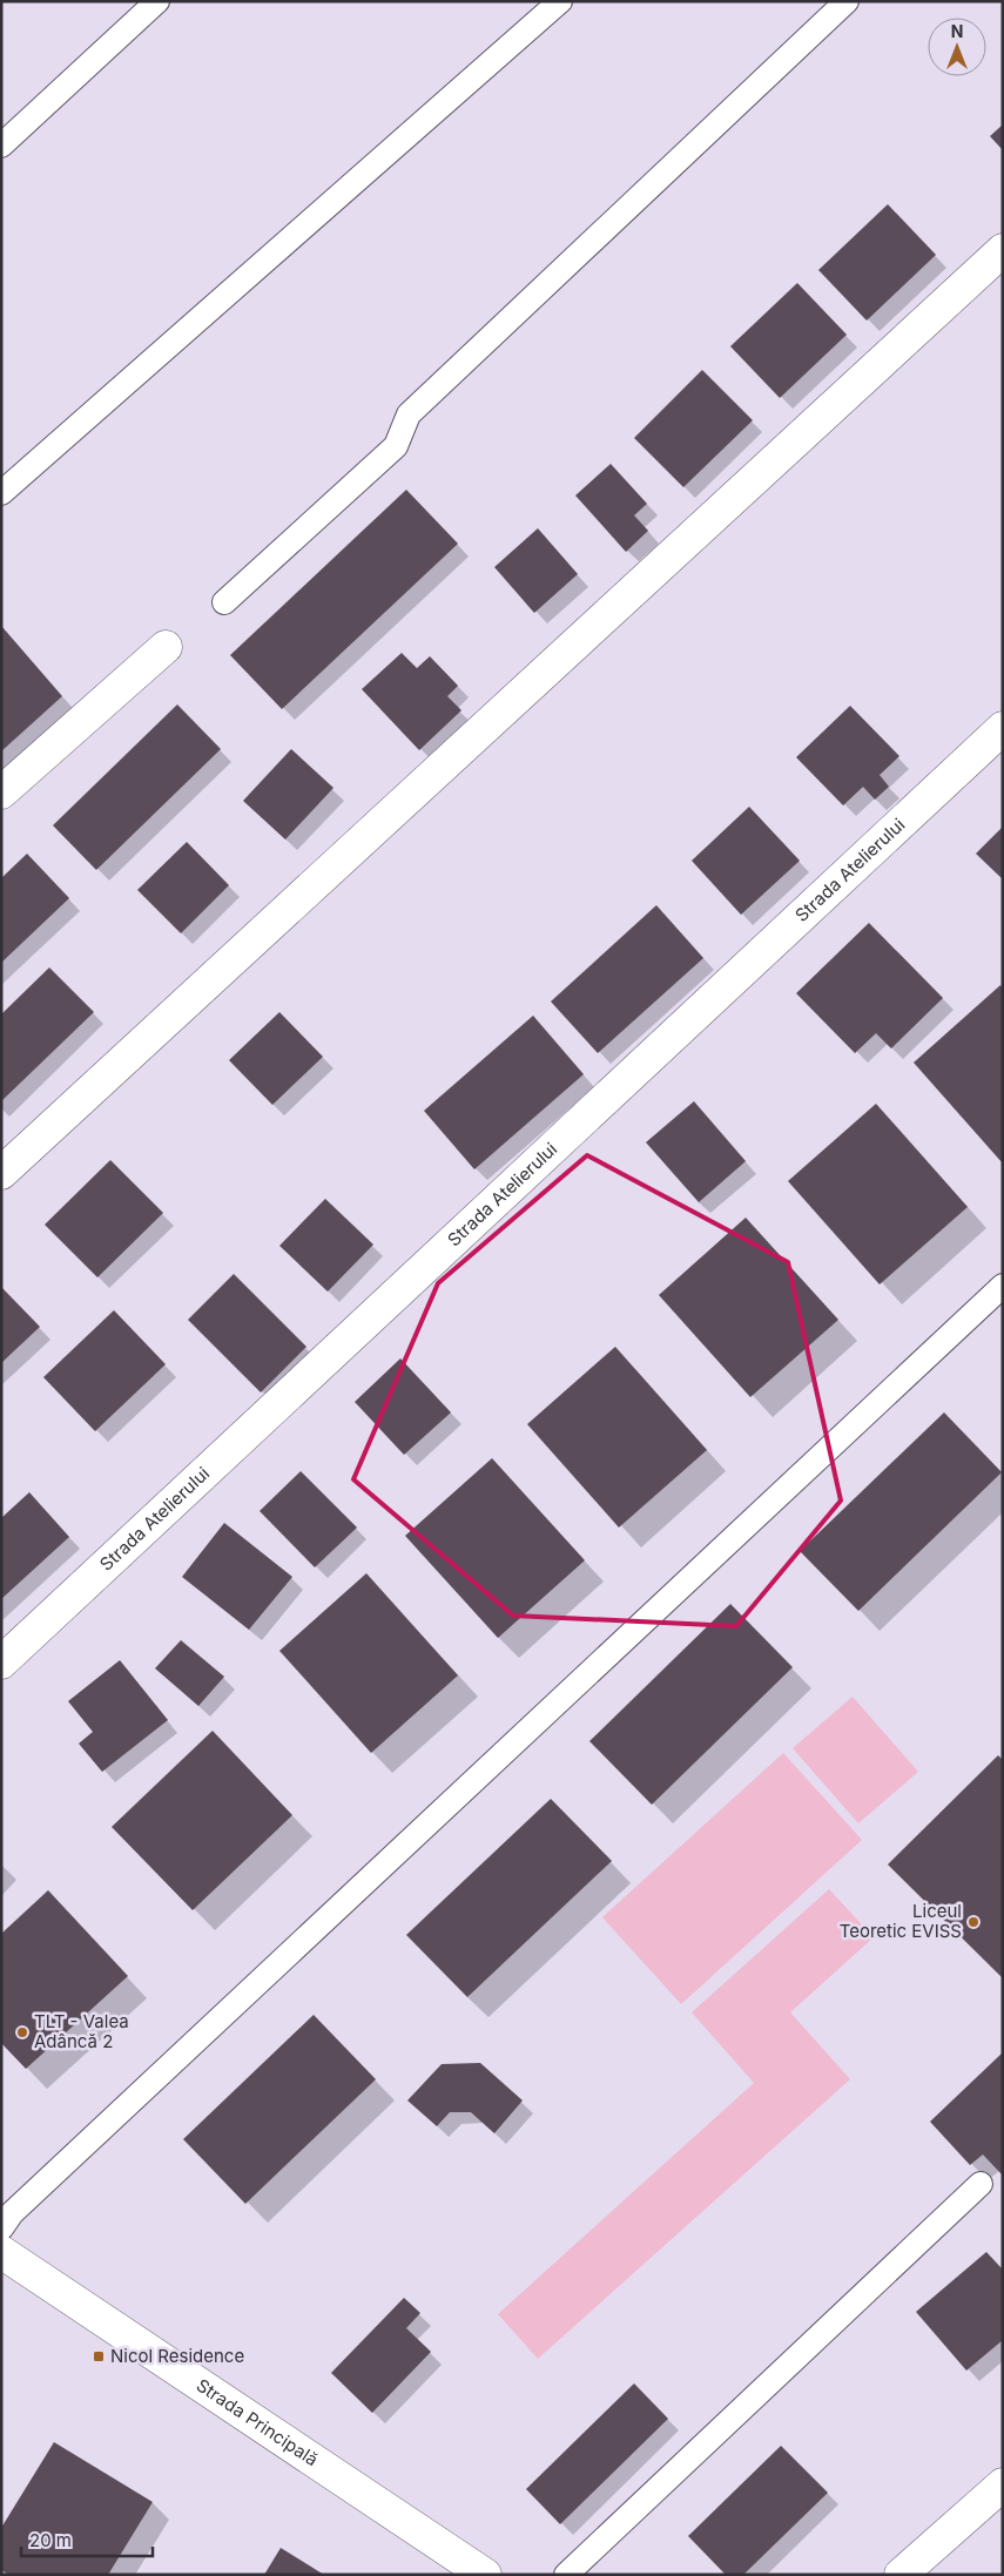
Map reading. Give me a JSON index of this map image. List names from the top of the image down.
{
  "streets": {
    "street": ["Strada Atelierului", "Strada Principală"]
  },
  "places": {
    "other": ["Liceul Teoretic EVISS", "TLT - Valea Adâncă 2"],
    "transit": ["Nicol Residence"]
  },
  "scale_bar": "20 m",
  "north": "top"
}
